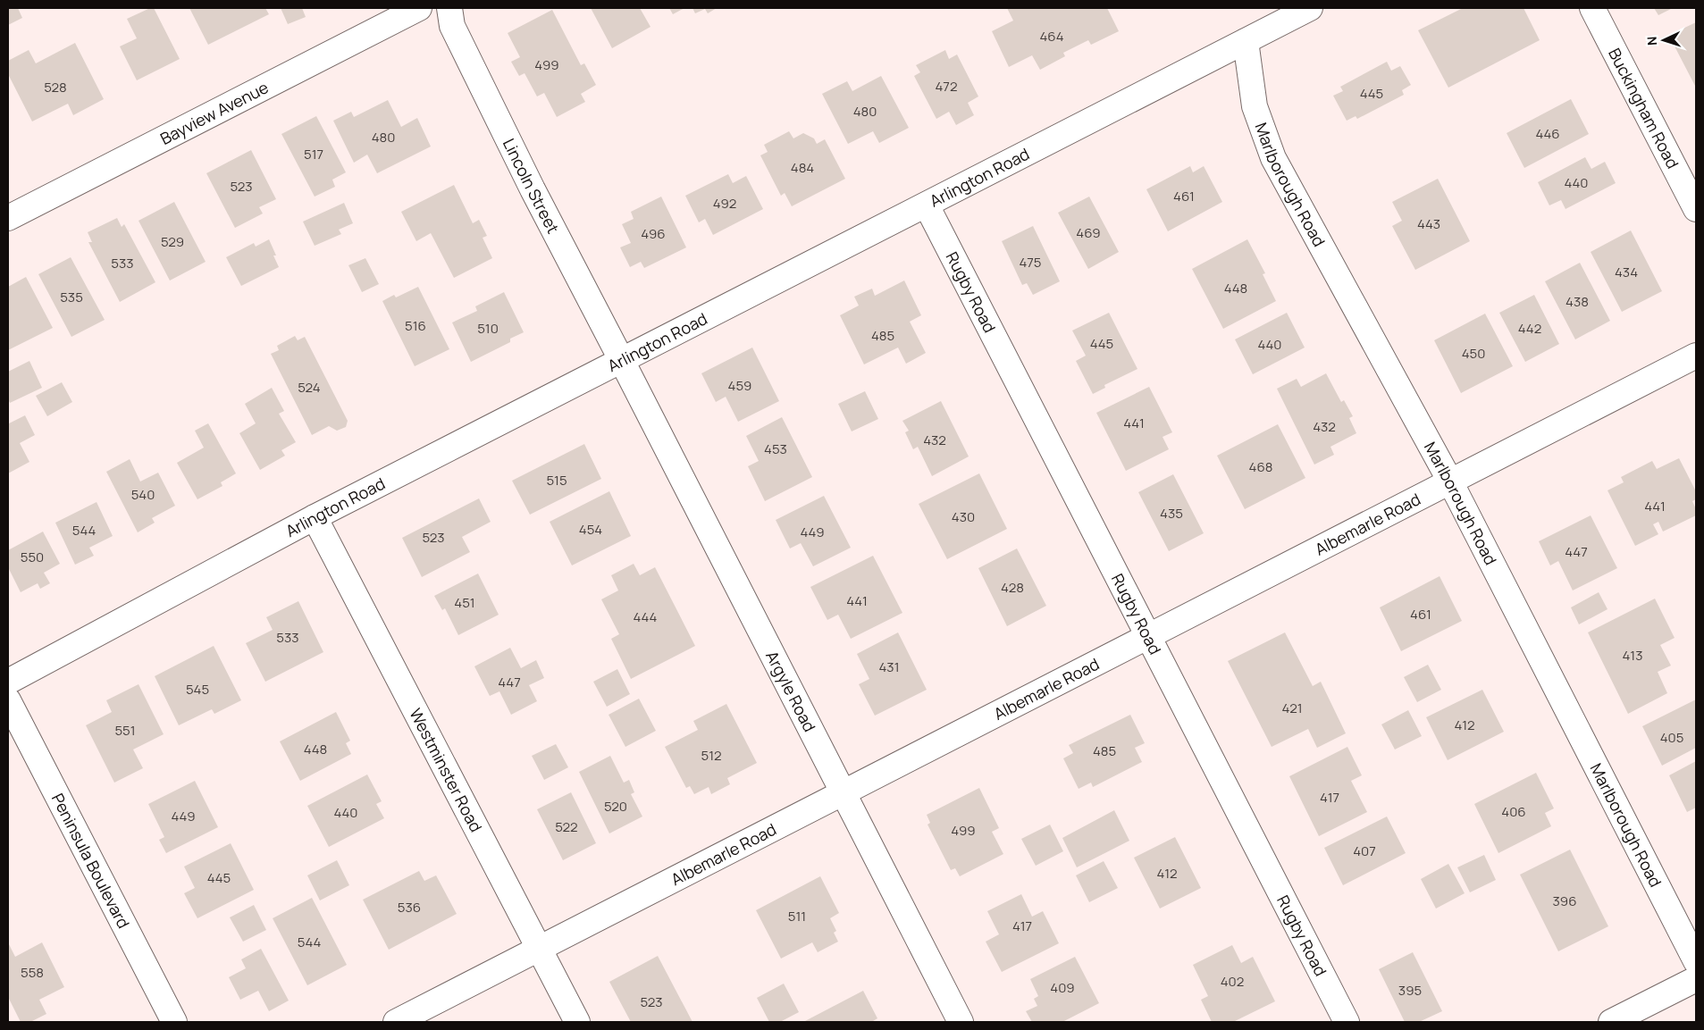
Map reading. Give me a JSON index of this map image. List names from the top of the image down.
{
  "streets": {
    "street": [
      "Buckingham Road",
      "Bayview Avenue",
      "Arlington Road",
      "Marlborough Road",
      "Lincoln Street",
      "Rugby Road",
      "Albemarle Road",
      "Argyle Road",
      "Westminster Road",
      "Peninsula Boulevard"
    ]
  },
  "crossings": [
    ["Arlington Road", "Marlborough Road"],
    ["Arlington Road", "Lincoln Street"],
    ["Arlington Road", "Rugby Road"],
    ["Arlington Road", "Argyle Road"],
    ["Arlington Road", "Westminster Road"],
    ["Marlborough Road", "Albemarle Road"],
    ["Lincoln Street", "Argyle Road"],
    ["Rugby Road", "Albemarle Road"],
    ["Albemarle Road", "Argyle Road"],
    ["Albemarle Road", "Westminster Road"]
  ],
  "house_numbers": [
    "464",
    "499",
    "472",
    "528",
    "445",
    "480",
    "446",
    "480",
    "517",
    "484",
    "440",
    "523",
    "461",
    "492",
    "443",
    "469",
    "496",
    "529",
    "475",
    "533",
    "434",
    "448",
    "535",
    "438",
    "516",
    "510",
    "442",
    "485",
    "445",
    "440",
    "450",
    "459",
    "524",
    "441",
    "432",
    "432",
    "453",
    "468",
    "515",
    "540",
    "441",
    "435",
    "430",
    "454",
    "544",
    "449",
    "523",
    "447",
    "550",
    "428",
    "441",
    "451",
    "461",
    "444",
    "533",
    "413",
    "431",
    "447",
    "545",
    "421",
    "412",
    "551",
    "405",
    "448",
    "485",
    "512",
    "417",
    "520",
    "406",
    "440",
    "449",
    "522",
    "499",
    "407",
    "412",
    "445",
    "396",
    "536",
    "511",
    "417",
    "544",
    "558",
    "402",
    "409",
    "395",
    "523"
  ],
  "north": "left"
}
